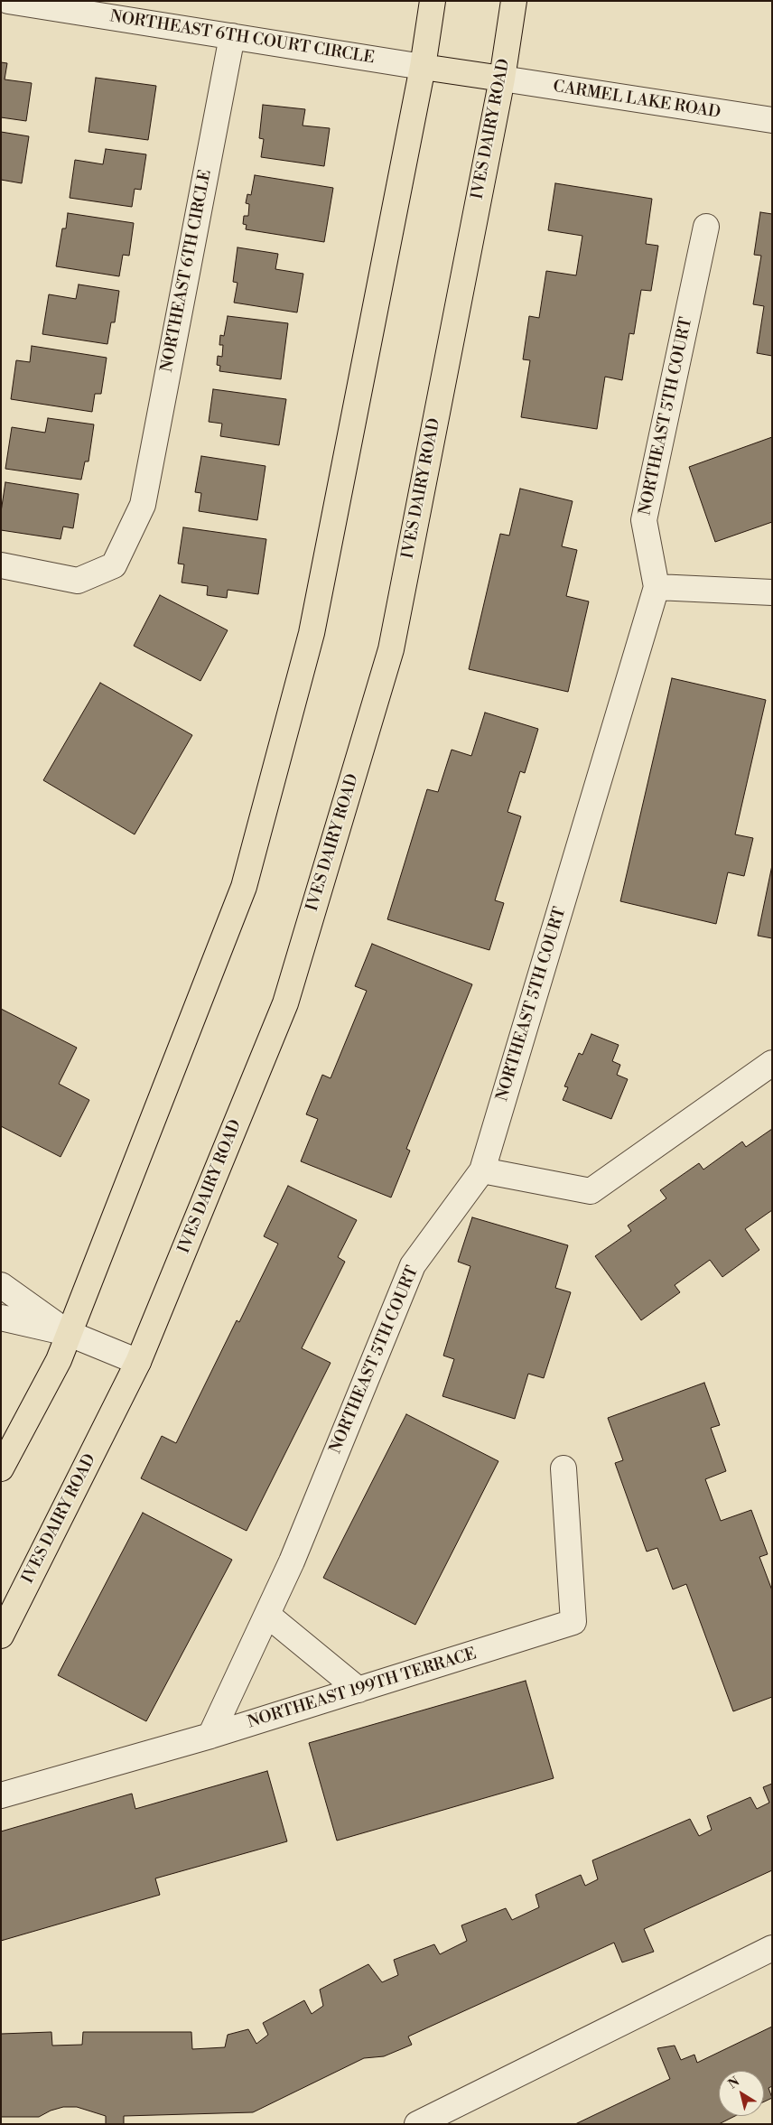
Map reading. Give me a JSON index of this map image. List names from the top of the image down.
{
  "streets": {
    "main road": ["IVES DAIRY ROAD"],
    "street": [
      "NORTHEAST 6TH COURT CIRCLE",
      "CARMEL LAKE ROAD",
      "NORTHEAST 6TH CIRCLE",
      "NORTHEAST 5TH COURT",
      "NORTHEAST 199TH TERRACE"
    ]
  },
  "crossings": [
    ["NORTHEAST 6TH COURT CIRCLE", "NORTHEAST 6TH CIRCLE"],
    ["CARMEL LAKE ROAD", "IVES DAIRY ROAD"],
    ["NORTHEAST 5TH COURT", "NORTHEAST 199TH TERRACE"]
  ],
  "north": "top left"
}
